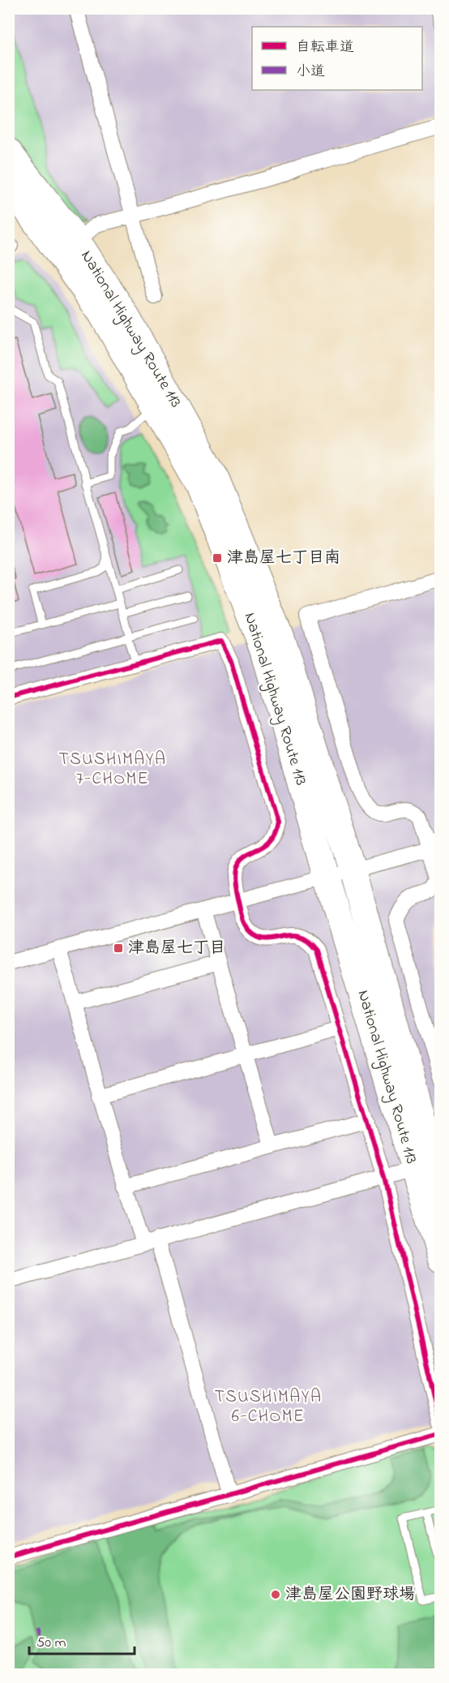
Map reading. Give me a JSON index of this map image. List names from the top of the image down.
{
  "streets": {
    "highway": ["National Highway Route 113"]
  },
  "districts": ["TSUSHIMAYA 7-CHOME", "TSUSHIMAYA 6-CHOME"],
  "places": {
    "transit": ["津島屋七丁目南", "津島屋七丁目"],
    "other": ["津島屋公園野球場"]
  },
  "legend": ["自転車道", "小道"],
  "scale_bar": "50 m"
}
